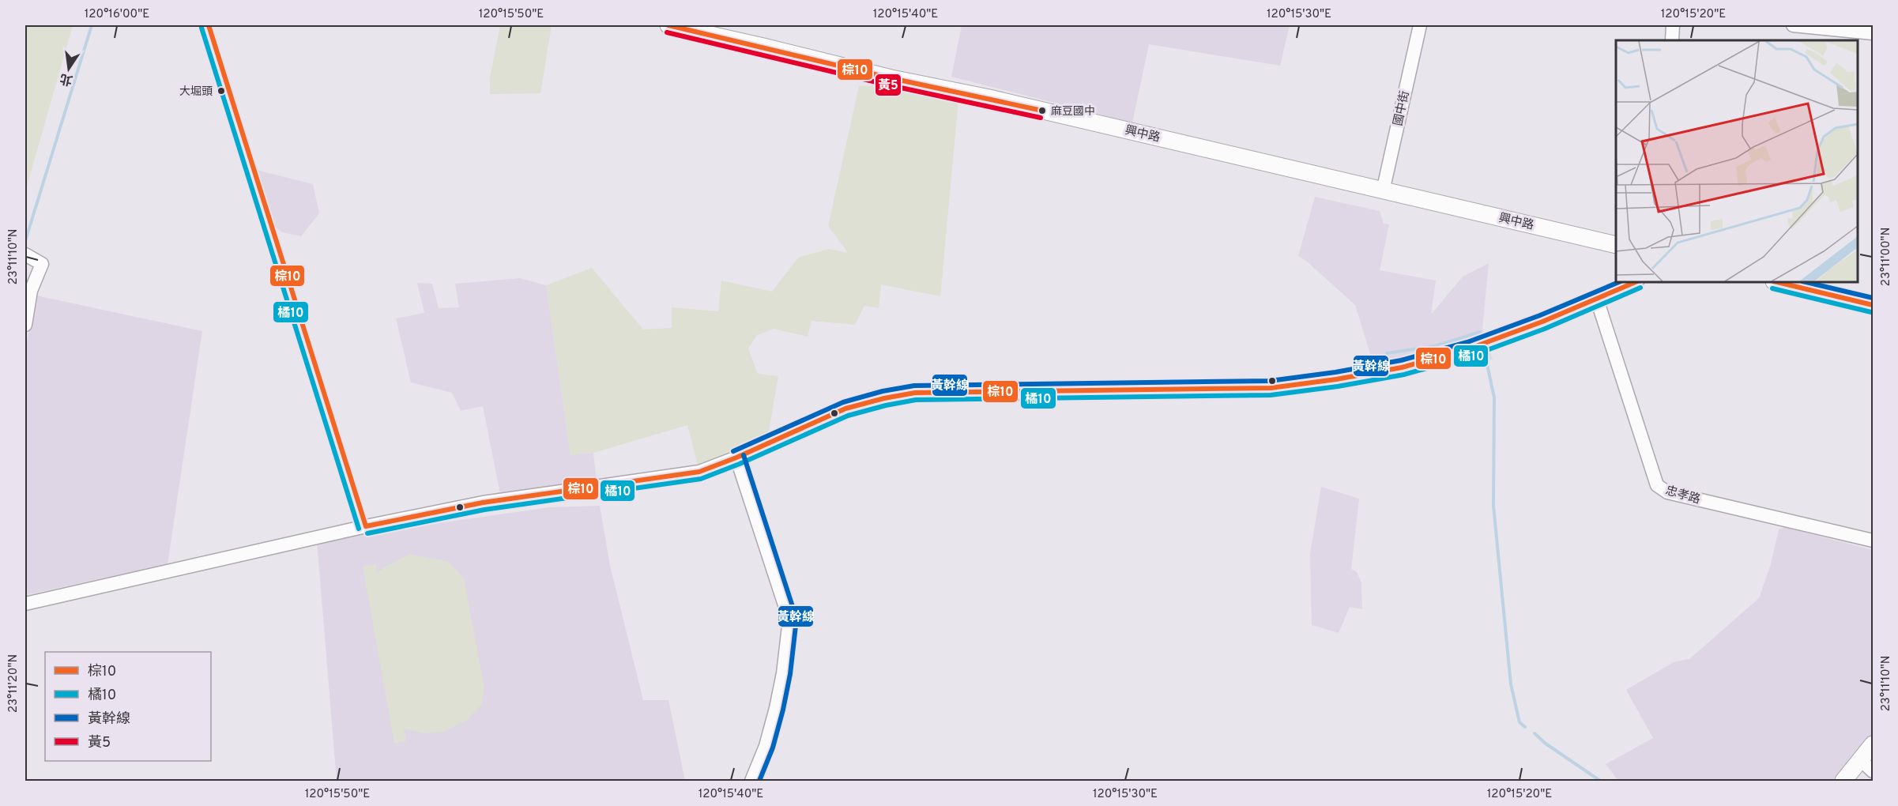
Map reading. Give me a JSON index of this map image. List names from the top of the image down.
{
  "streets": {
    "main road": ["興中路"],
    "street": ["國中街", "忠孝路"]
  },
  "crossings": [
    ["國中街", "興中路"]
  ],
  "places": ["大堀頭", "麻豆國中"],
  "lines": [
    "transit line 棕10",
    "transit line 橘10",
    "transit line 黃5",
    "transit line 黃幹線"
  ],
  "legend": [
    "棕10",
    "橘10",
    "黃幹線",
    "黃5"
  ],
  "north": "bottom",
  "coordinates": [
    "120°16'00\"E",
    "120°15'50\"E",
    "120°15'40\"E",
    "120°15'30\"E",
    "120°15'20\"E",
    "23°11'00\"N",
    "23°11'10\"N",
    "23°11'20\"N"
  ]
}
